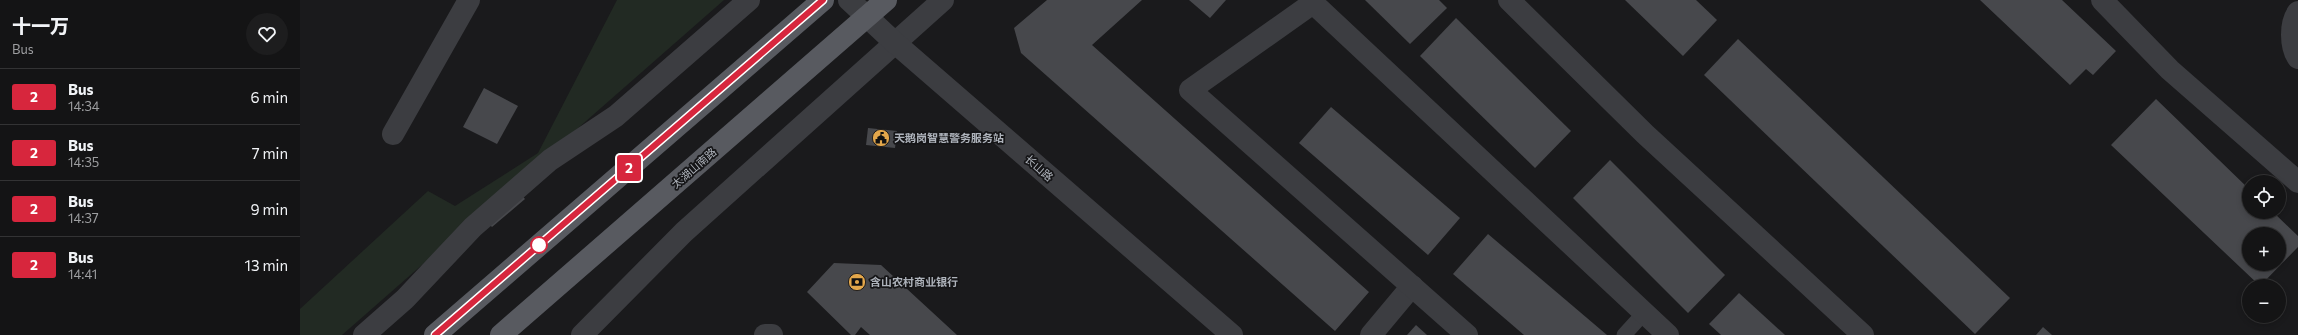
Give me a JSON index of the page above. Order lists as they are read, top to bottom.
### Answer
{
  "streets": {
    "main road": ["太湖山南路"],
    "street": ["长山路"]
  },
  "crossings": [
    ["太湖山南路", "长山路"]
  ],
  "places": {
    "public building": ["天鹅岗智慧警务服务站"],
    "bank": ["含山农村商业银行"]
  },
  "lines": ["bus line 2"],
  "page": {
    "heading": ["十一万", "Bus"],
    "on_map": "2",
    "list": [
      {
        "mark": "2",
        "name": "Bus",
        "note": "14:34",
        "value": "6 min"
      },
      {
        "mark": "2",
        "name": "Bus",
        "note": "14:35",
        "value": "7 min"
      },
      {
        "mark": "2",
        "name": "Bus",
        "note": "14:37",
        "value": "9 min"
      },
      {
        "mark": "2",
        "name": "Bus",
        "note": "14:41",
        "value": "13 min"
      }
    ],
    "map_buttons": ["+", "−"]
  }
}
